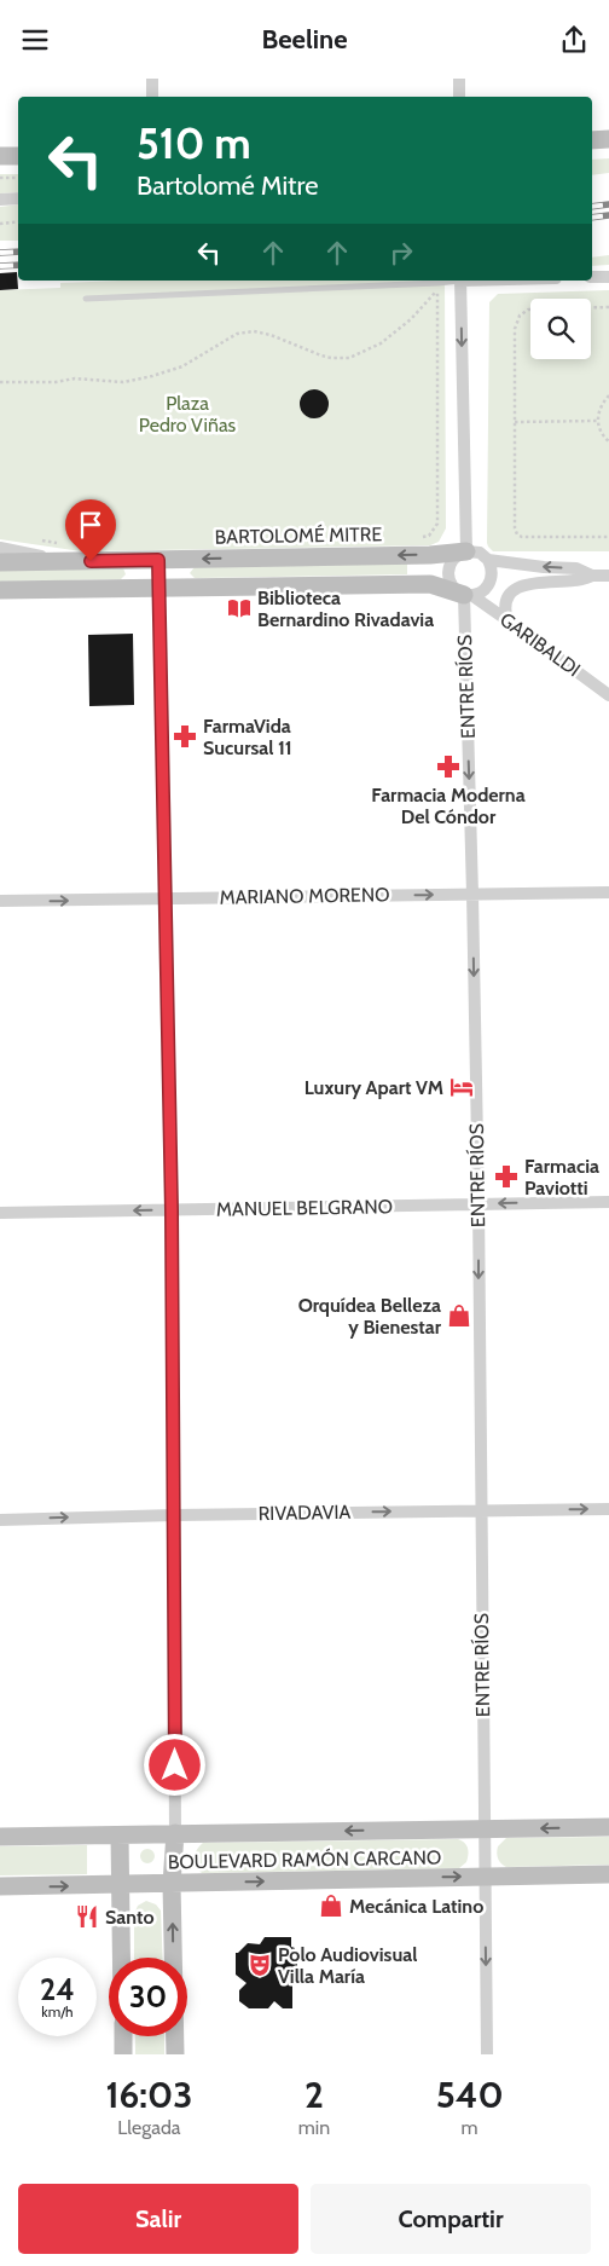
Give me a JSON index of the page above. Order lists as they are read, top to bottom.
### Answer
{
  "streets": {
    "main road": ["BARTOLOMÉ MITRE", "BOULEVARD RAMÓN CARCANO"],
    "street": [
      "GARIBALDI",
      "ENTRE RÍOS",
      "MARIANO MORENO",
      "MANUEL BELGRANO",
      "RIVADAVIA"
    ]
  },
  "crossings": [
    ["BARTOLOMÉ MITRE", "GARIBALDI"],
    ["BARTOLOMÉ MITRE", "ENTRE RÍOS"],
    ["GARIBALDI", "ENTRE RÍOS"],
    ["ENTRE RÍOS", "MARIANO MORENO"],
    ["ENTRE RÍOS", "MANUEL BELGRANO"],
    ["ENTRE RÍOS", "RIVADAVIA"],
    ["ENTRE RÍOS", "BOULEVARD RAMÓN CARCANO"]
  ],
  "one_way": [
    "ENTRE RÍOS",
    "MARIANO MORENO",
    "MANUEL BELGRANO",
    "RIVADAVIA"
  ],
  "parks": ["Plaza Pedro Viñas"],
  "places": {
    "library": ["Biblioteca Bernardino Rivadavia"],
    "pharmacy": ["FarmaVida Sucursal 11", "Farmacia Moderna Del Cóndor", "Farmacia Paviotti"],
    "hotel": ["Luxury Apart VM"],
    "shop": ["Orquídea Belleza y Bienestar", "Mecánica Latino"],
    "restaurant": ["Santo"],
    "theatre": ["Polo Audiovisual Villa María"]
  },
  "page": {
    "header": "Beeline",
    "turn": ["510 m", "Bartolomé Mitre"],
    "speed": "24 km/h",
    "limit": "30",
    "eta": [
      "16:03",
      "Llegada",
      "2",
      "min",
      "540",
      "m"
    ],
    "buttons": ["Salir", "Compartir"]
  }
}
